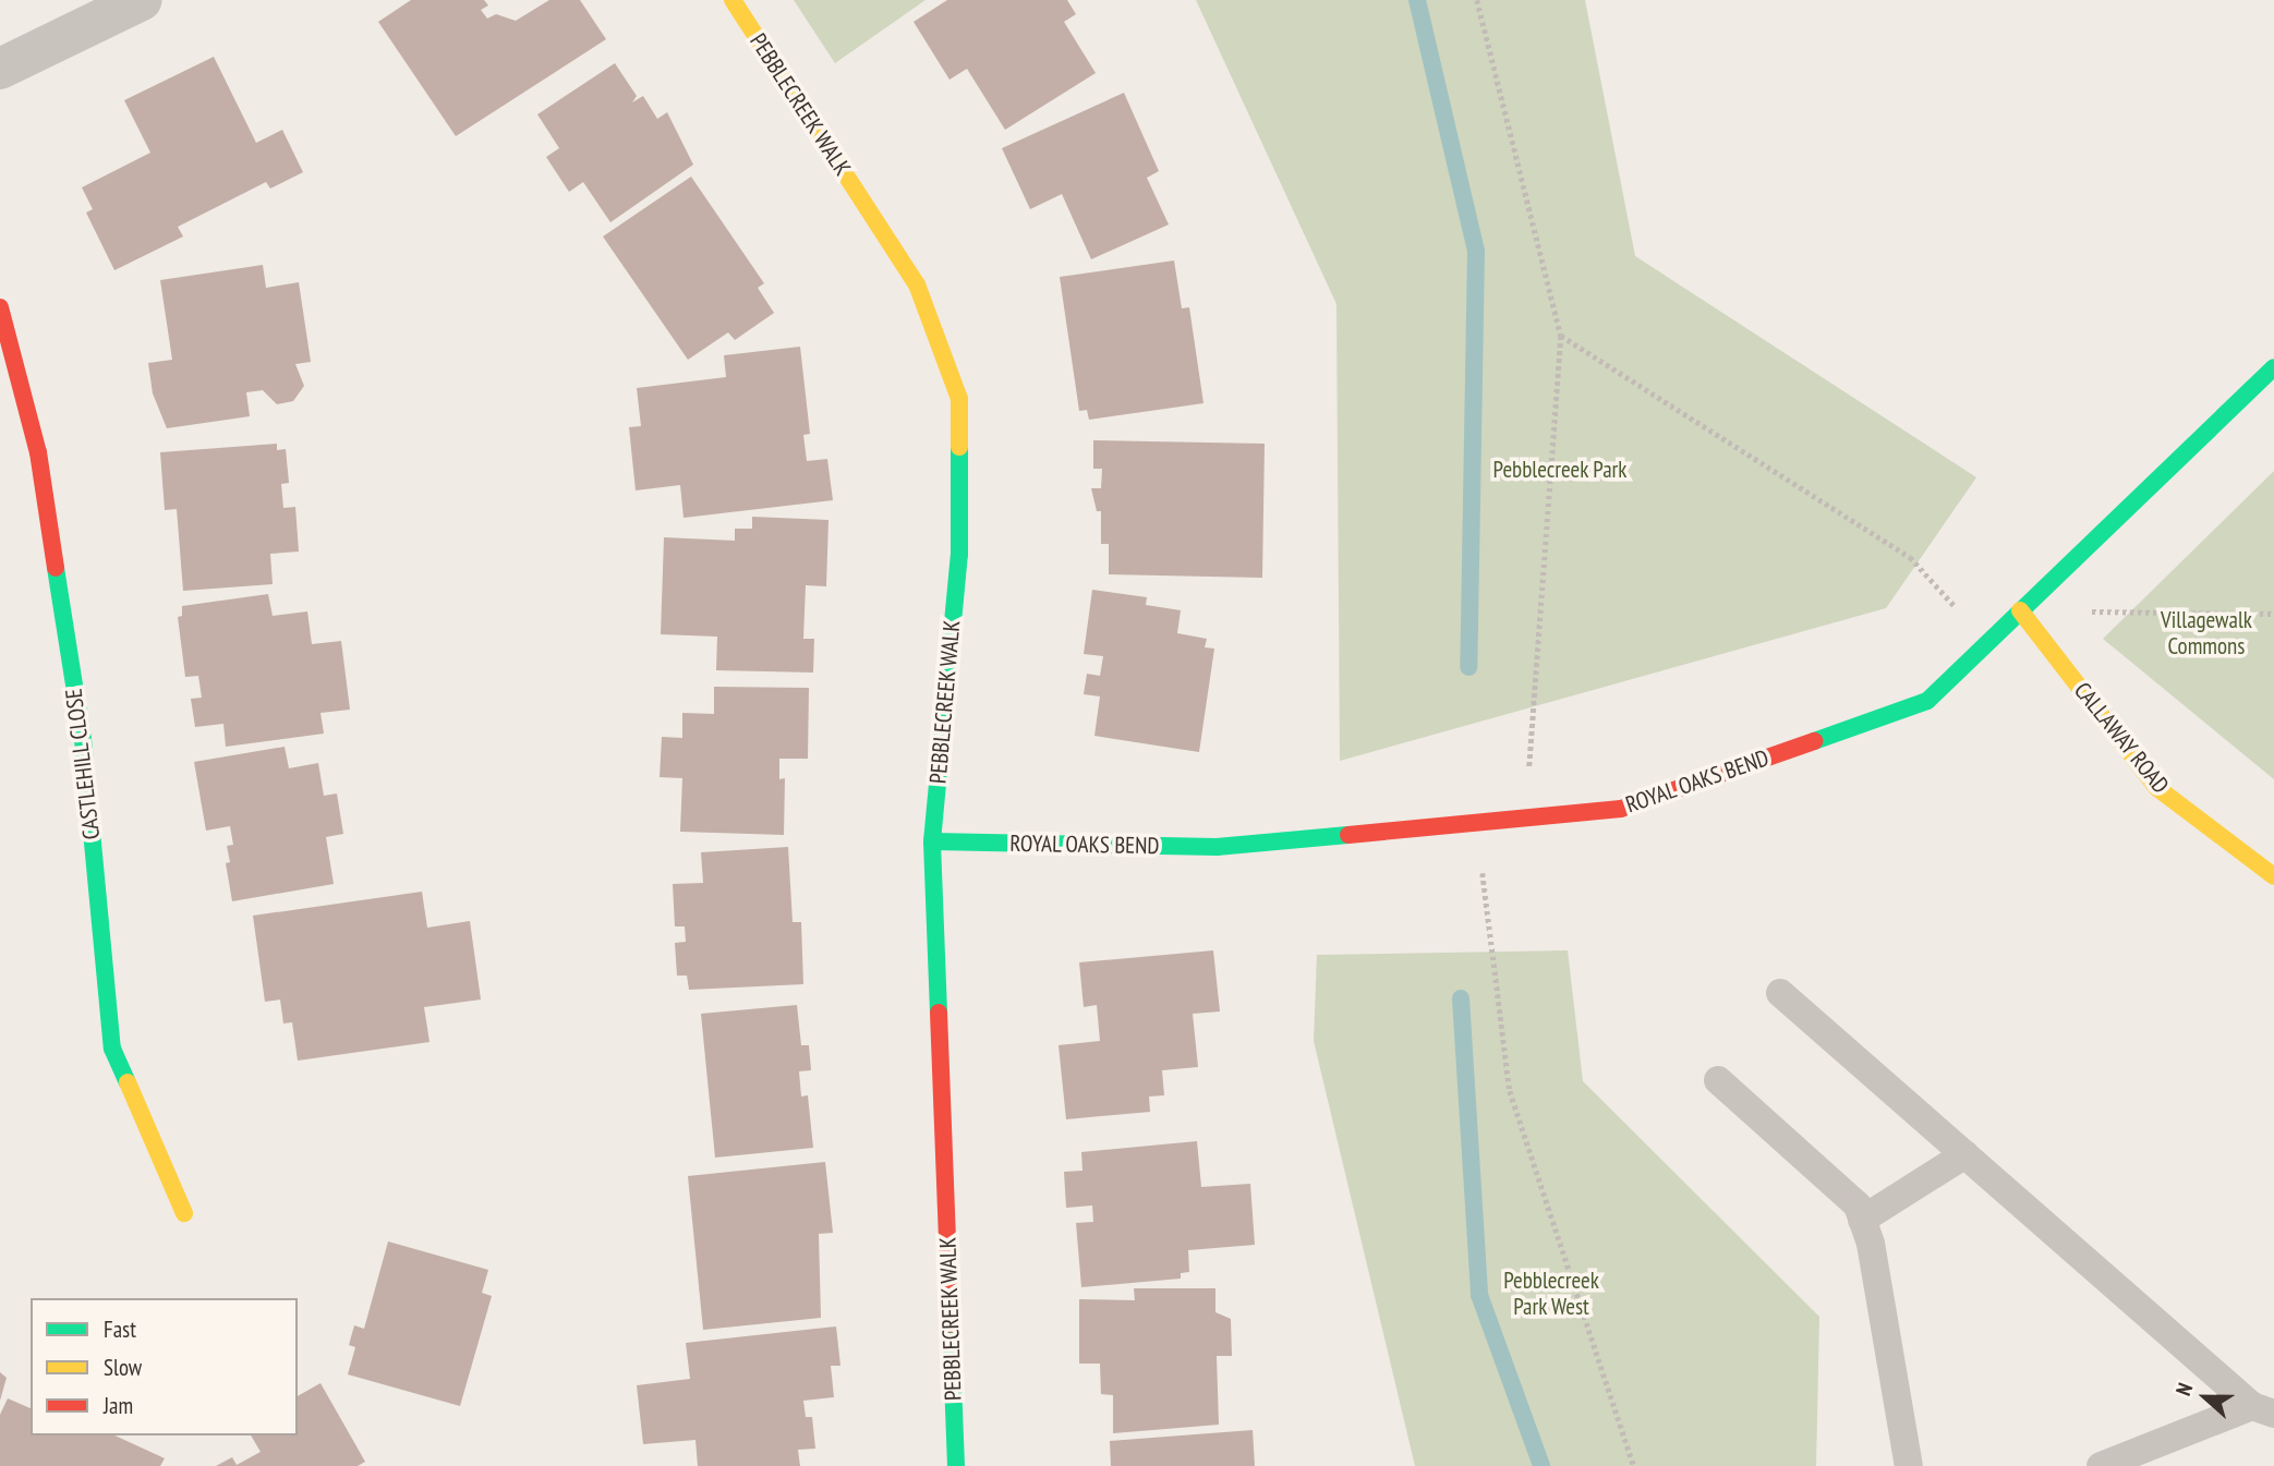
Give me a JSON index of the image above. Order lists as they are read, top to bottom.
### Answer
{
  "streets": {
    "street": [
      "PEBBLECREEK WALK",
      "CALLAWAY ROAD",
      "CASTLEHILL CLOSE",
      "ROYAL OAKS BEND"
    ]
  },
  "crossings": [
    ["PEBBLECREEK WALK", "ROYAL OAKS BEND"],
    ["CALLAWAY ROAD", "ROYAL OAKS BEND"]
  ],
  "parks": ["Pebblecreek Park", "Villagewalk Commons", "Pebblecreek Park West"],
  "legend": ["Fast", "Slow", "Jam"],
  "north": "left"
}
